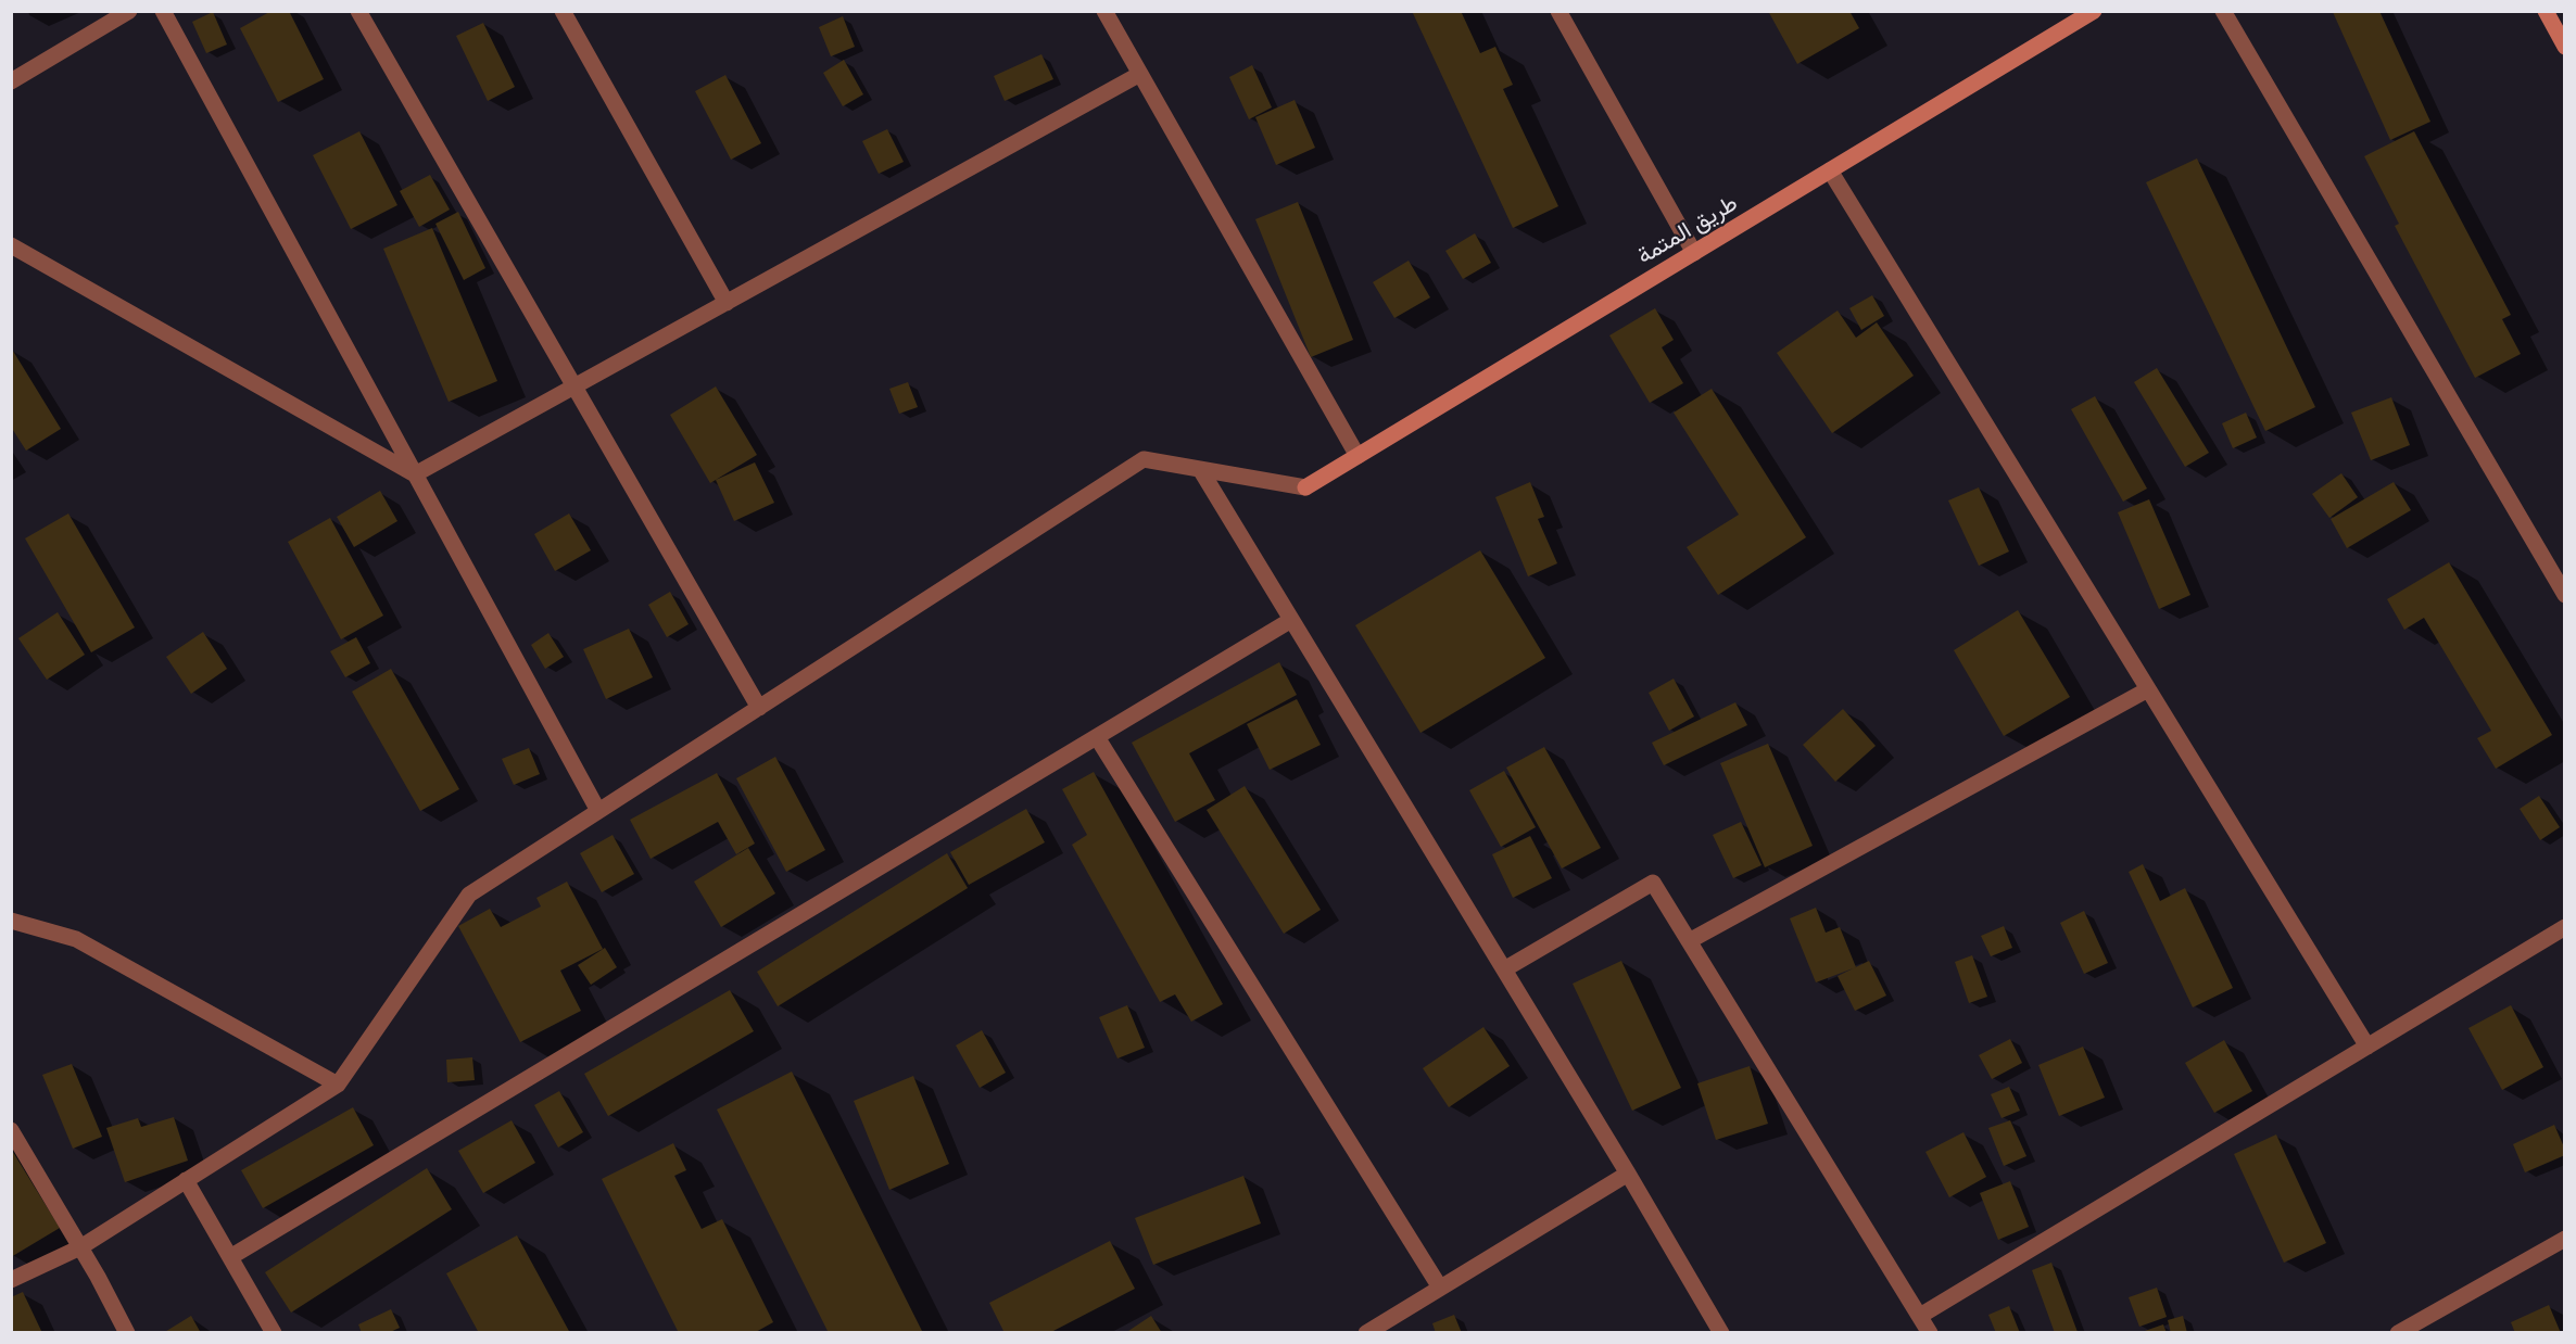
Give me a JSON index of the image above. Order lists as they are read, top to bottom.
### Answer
{
  "streets": {
    "street": ["طريق المتمة"]
  }
}
